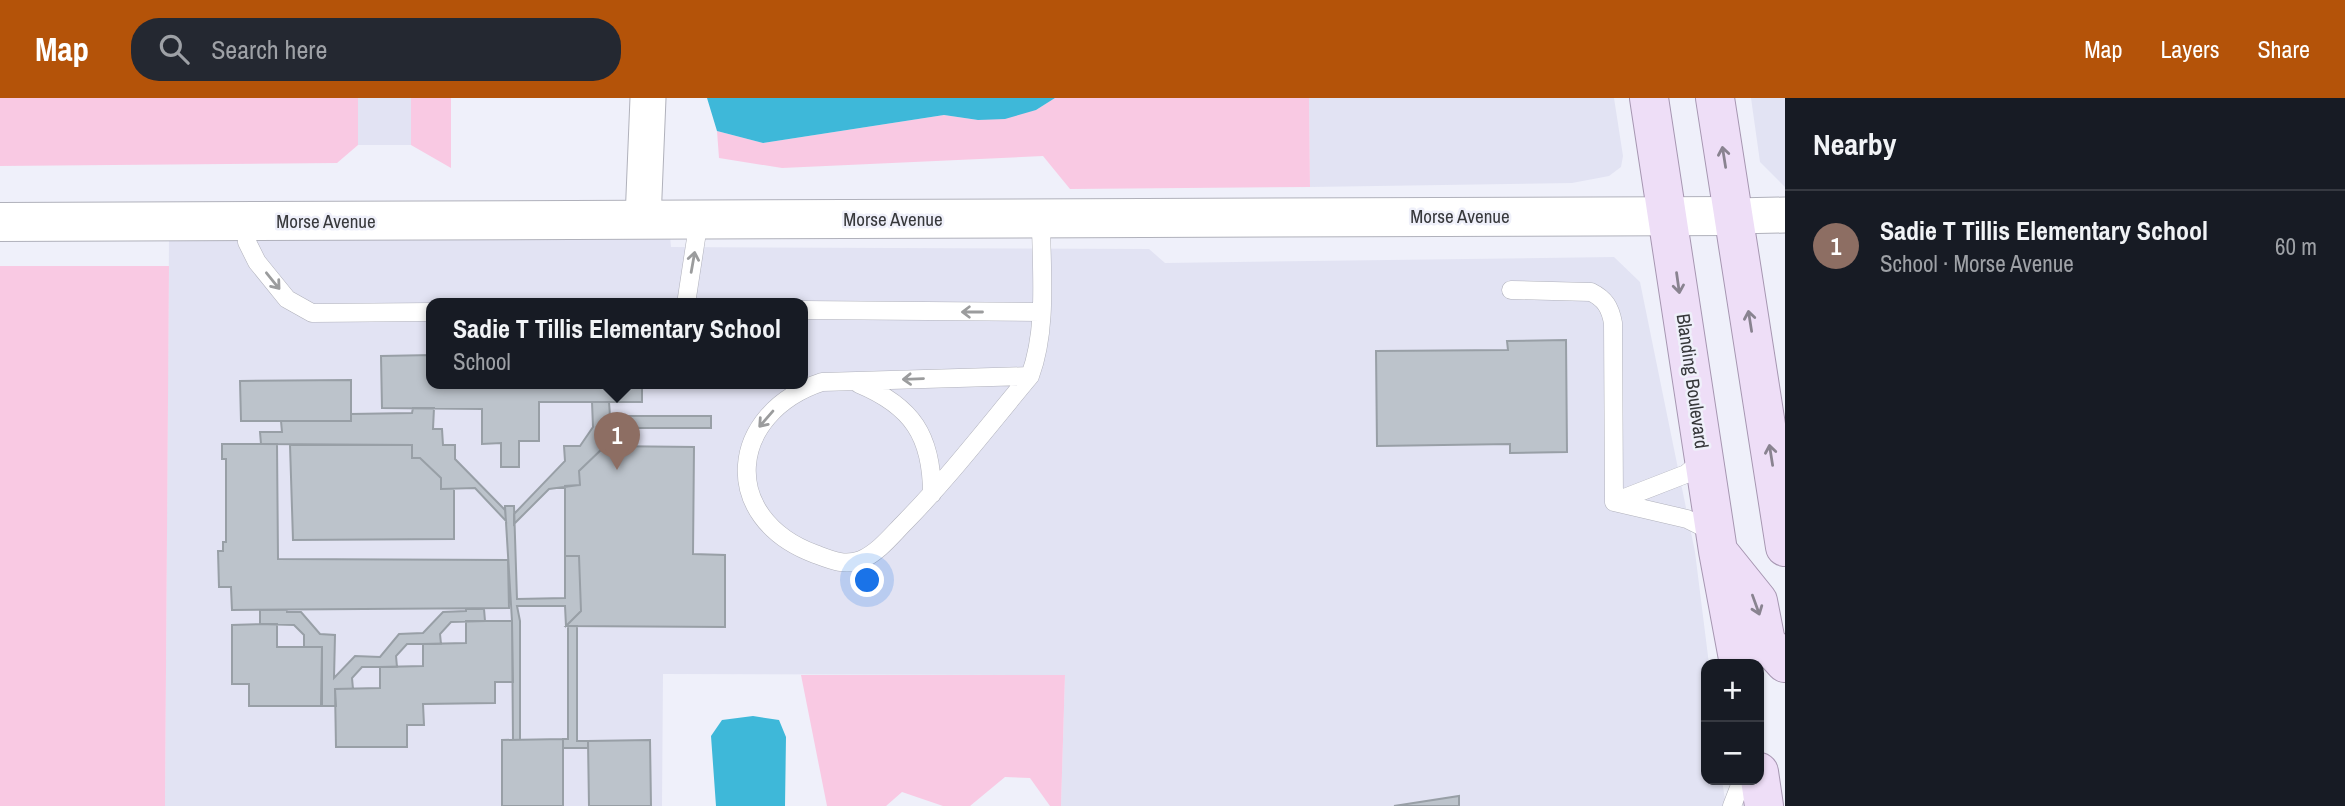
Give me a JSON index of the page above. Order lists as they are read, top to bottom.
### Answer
{
  "streets": {
    "main road": ["Blanding Boulevard"],
    "street": ["Morse Avenue"]
  },
  "crossings": [
    ["Morse Avenue", "Blanding Boulevard"]
  ],
  "page": {
    "header": "Map",
    "search": "Search here",
    "nav": ["Map", "Layers", "Share"],
    "heading": "Nearby",
    "list": [
      {
        "mark": "1",
        "name": "Sadie T Tillis Elementary School",
        "note": "School · Morse Avenue",
        "value": "60 m"
      }
    ],
    "popup": ["Sadie T Tillis Elementary School", "School"],
    "pins": "1",
    "map_buttons": ["+", "−"]
  }
}
